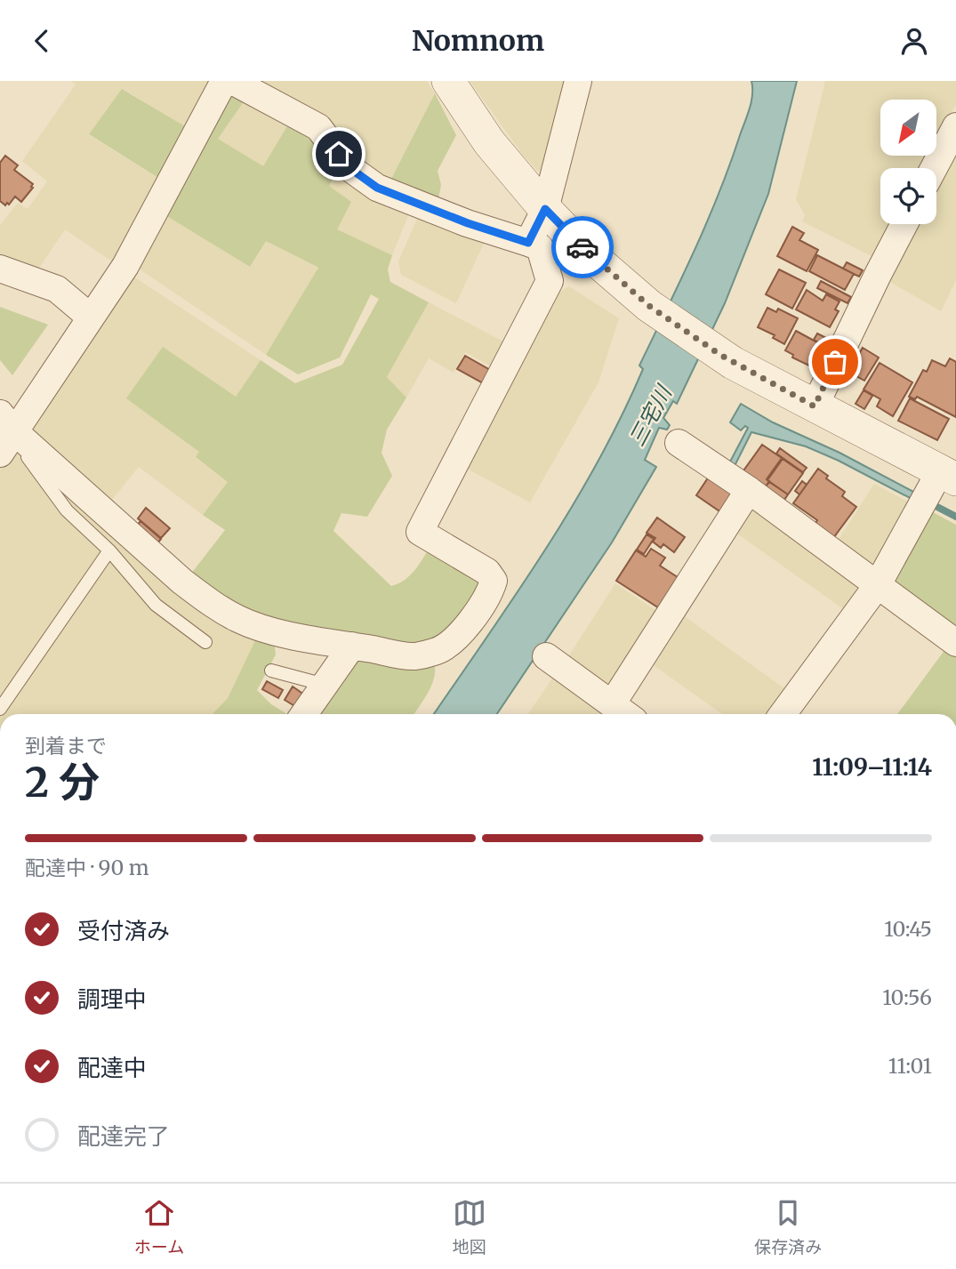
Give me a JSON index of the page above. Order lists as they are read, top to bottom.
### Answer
{
  "water": ["三宅川"],
  "north": "bottom left",
  "page": {
    "header": "Nomnom",
    "heading": ["2 分", "到着まで", "11:09–11:14"],
    "bar": "配達中 · 90 m",
    "list": [
      ["受付済み", "10:45"],
      ["調理中", "10:56"],
      ["配達中", "11:01"],
      "配達完了"
    ],
    "tabs": ["ホーム", "地図", "保存済み"]
  }
}
